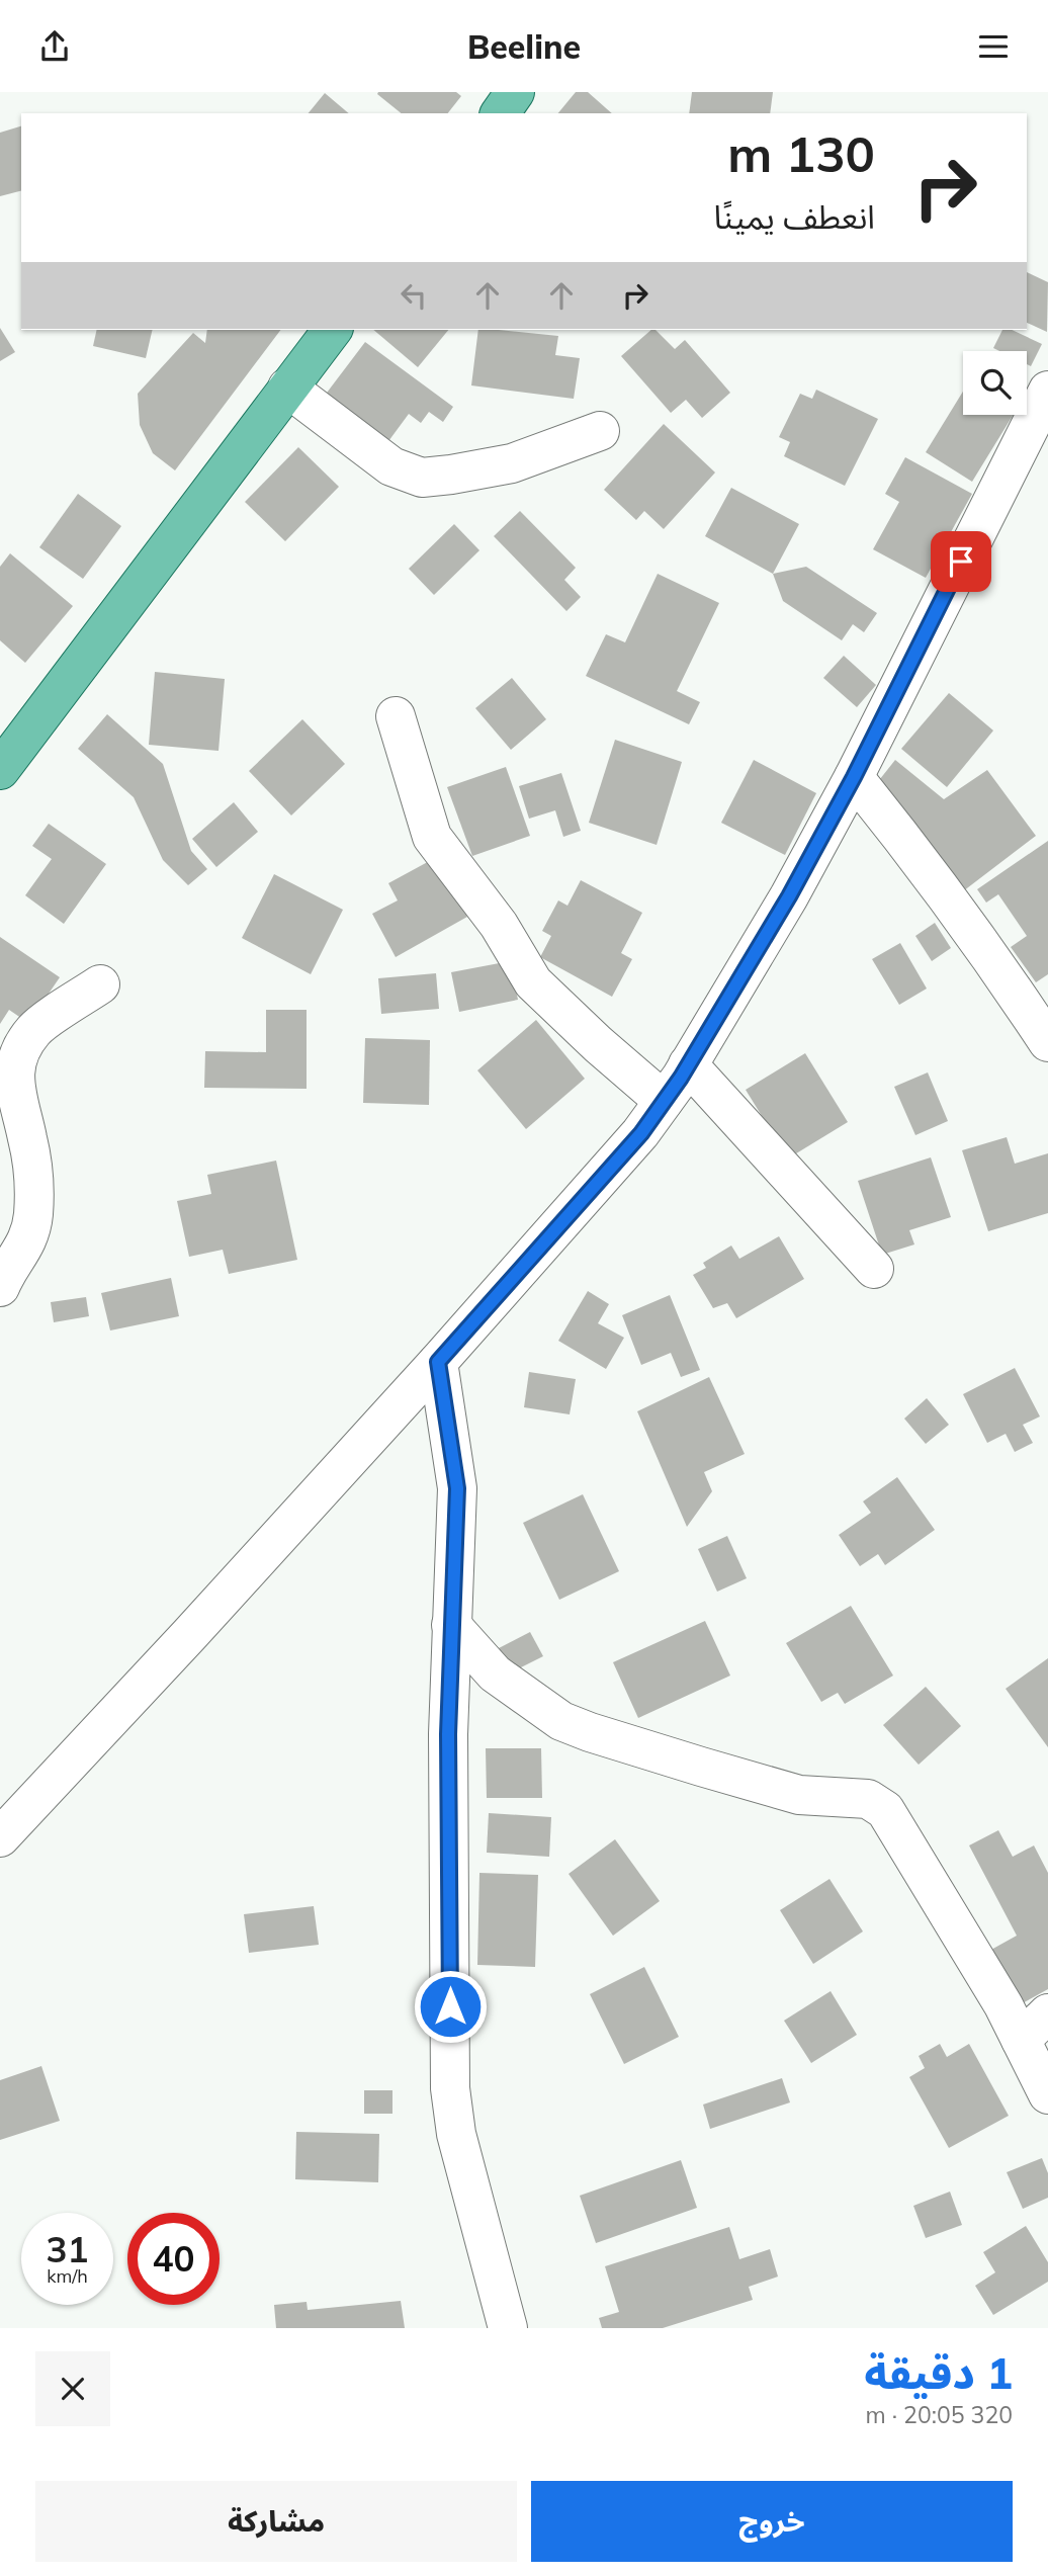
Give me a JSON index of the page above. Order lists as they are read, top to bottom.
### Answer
{
  "page": {
    "header": "Beeline",
    "turn": ["130 m", "انعطف يمينًا"],
    "speed": "31 km/h",
    "limit": "40",
    "heading": ["1 دقيقة", "320 m · 20:05"],
    "buttons": ["خروج", "مشاركة"]
  }
}
